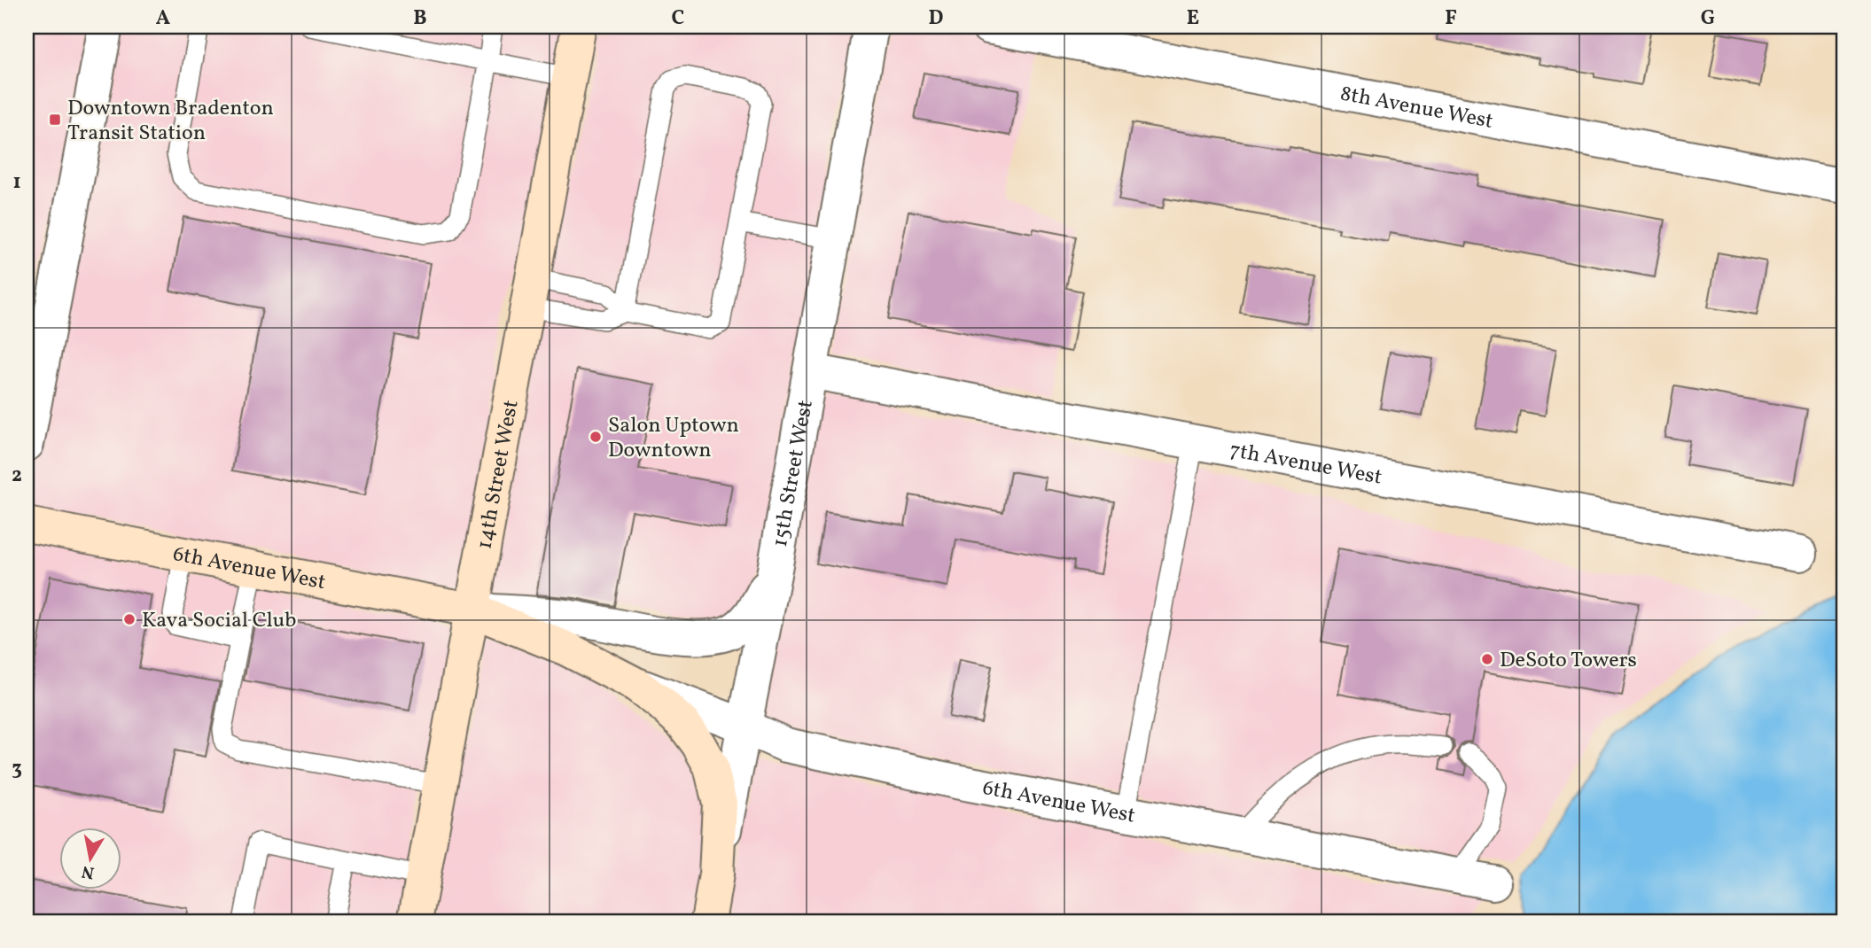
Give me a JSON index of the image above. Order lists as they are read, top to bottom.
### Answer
{
  "streets": {
    "main road": ["14th Street West", "15th Street West", "6th Avenue West"],
    "street": ["8th Avenue West", "7th Avenue West"]
  },
  "crossings": [
    ["7th Avenue West", "15th Street West"],
    ["14th Street West", "6th Avenue West"],
    ["15th Street West", "6th Avenue West"]
  ],
  "places": {
    "transit": ["Downtown Bradenton Transit Station"],
    "other": ["Salon Uptown Downtown", "Kava Social Club", "DeSoto Towers"]
  },
  "north": "bottom",
  "grid": {
    "columns": [
      "A",
      "B",
      "C",
      "D",
      "E",
      "F",
      "G"
    ],
    "rows": ["1", "2", "3"]
  }
}
